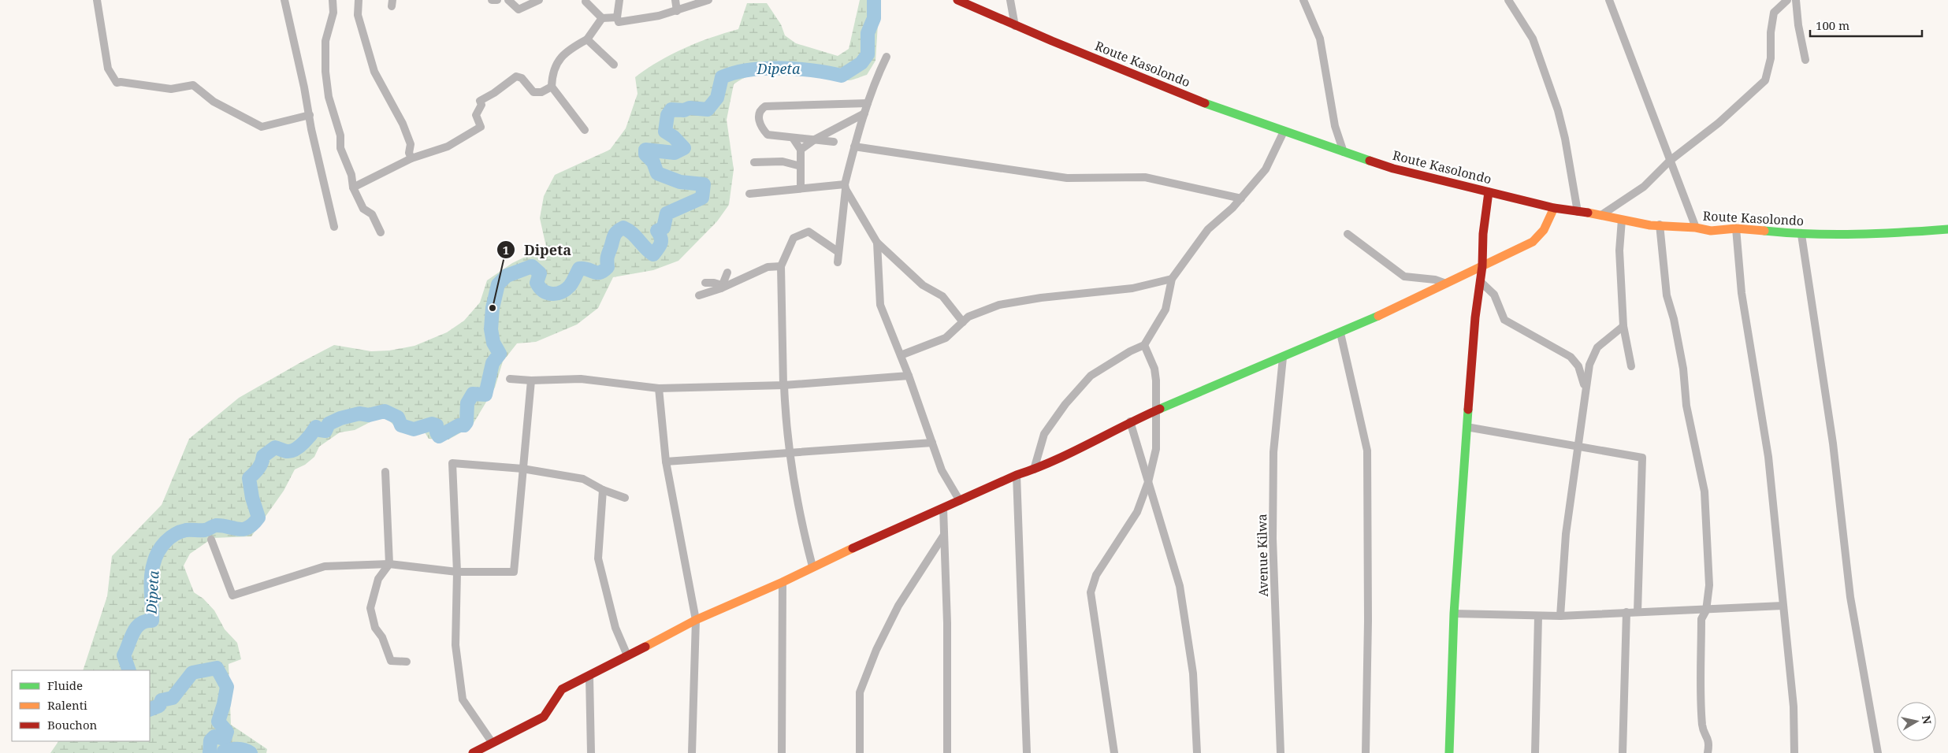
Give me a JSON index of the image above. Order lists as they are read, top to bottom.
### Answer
{
  "streets": {
    "street": ["Route Kasolondo", "Avenue Kilwa"]
  },
  "water": ["Dipeta"],
  "places": ["Dipeta"],
  "legend": ["Fluide", "Ralenti", "Bouchon"],
  "scale_bar": "100 m",
  "north": "right"
}
